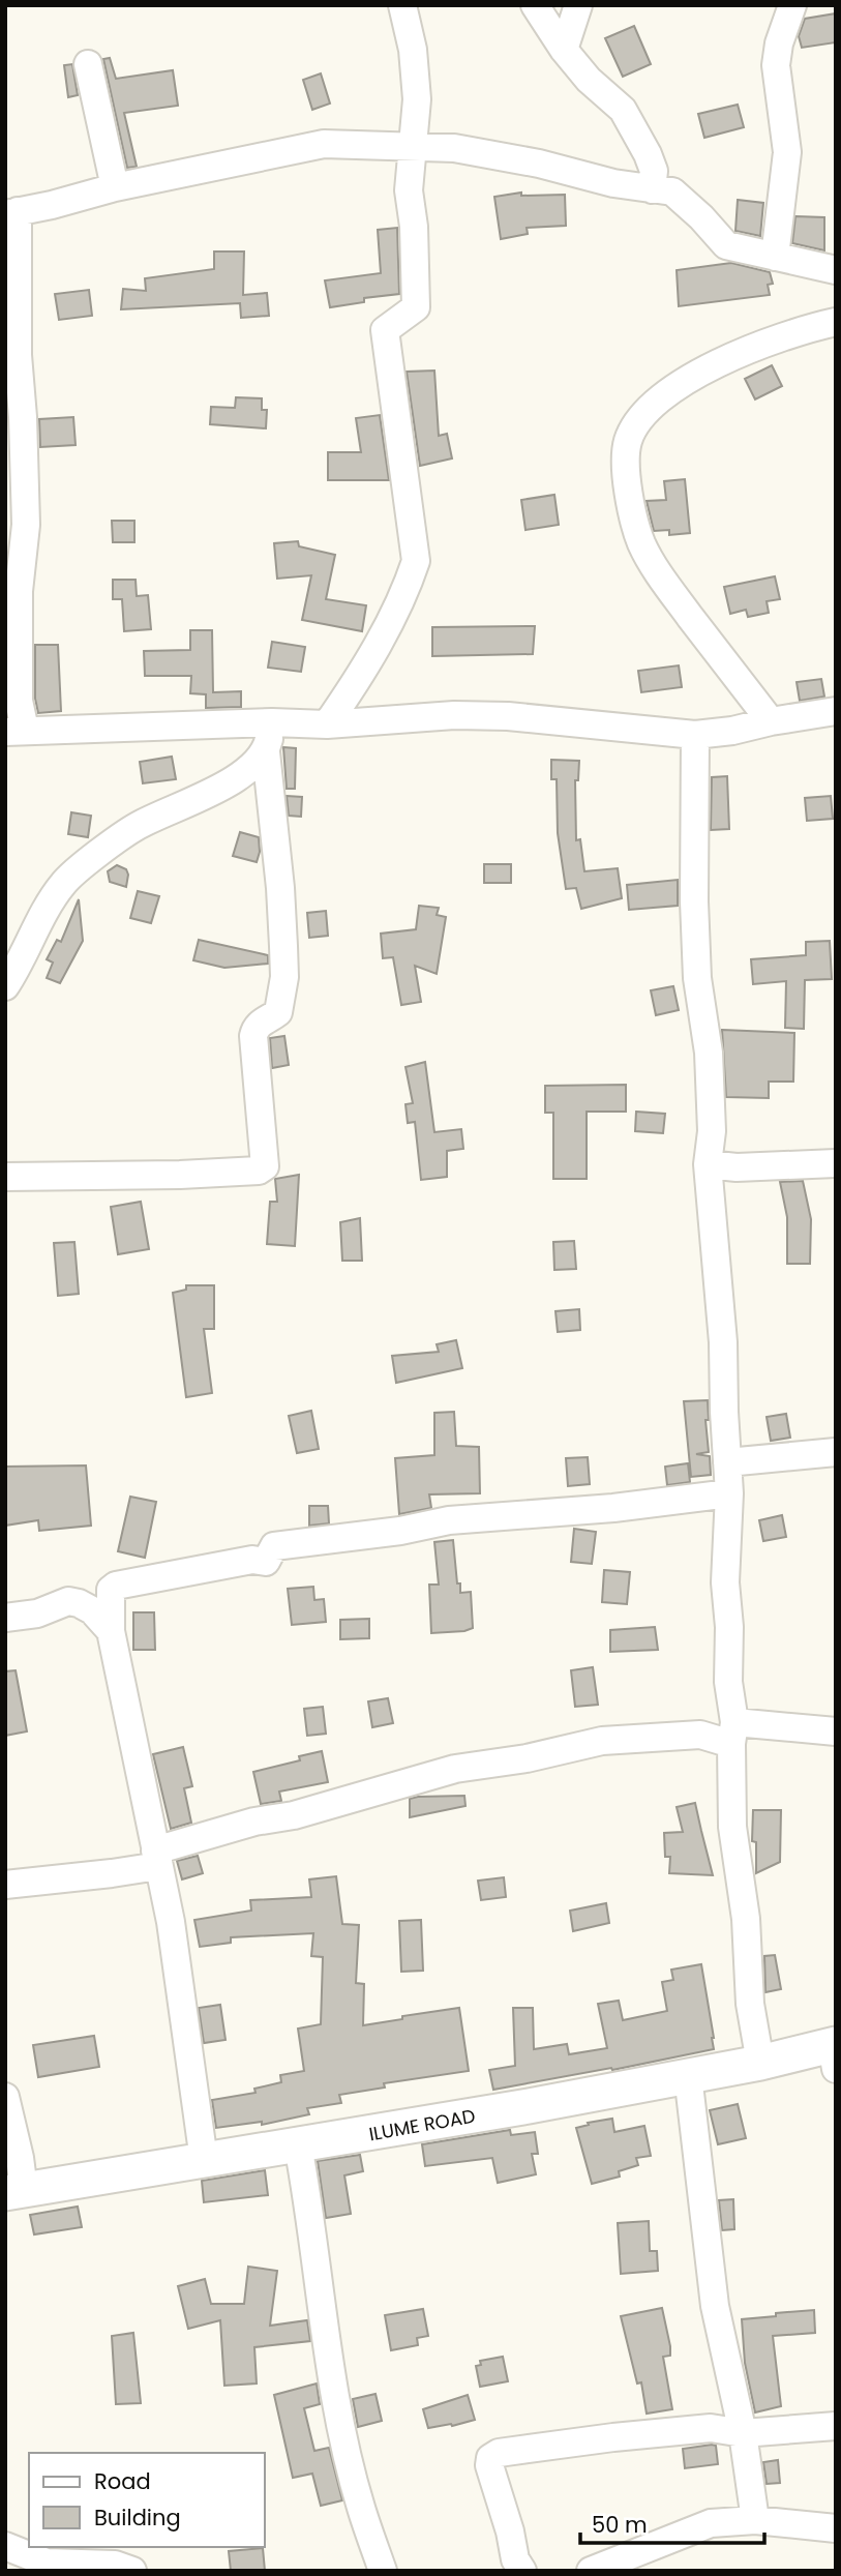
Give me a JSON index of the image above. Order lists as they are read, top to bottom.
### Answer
{
  "streets": {
    "street": ["ILUME ROAD"]
  },
  "legend": ["Road", "Building"],
  "scale_bar": "50 m"
}
